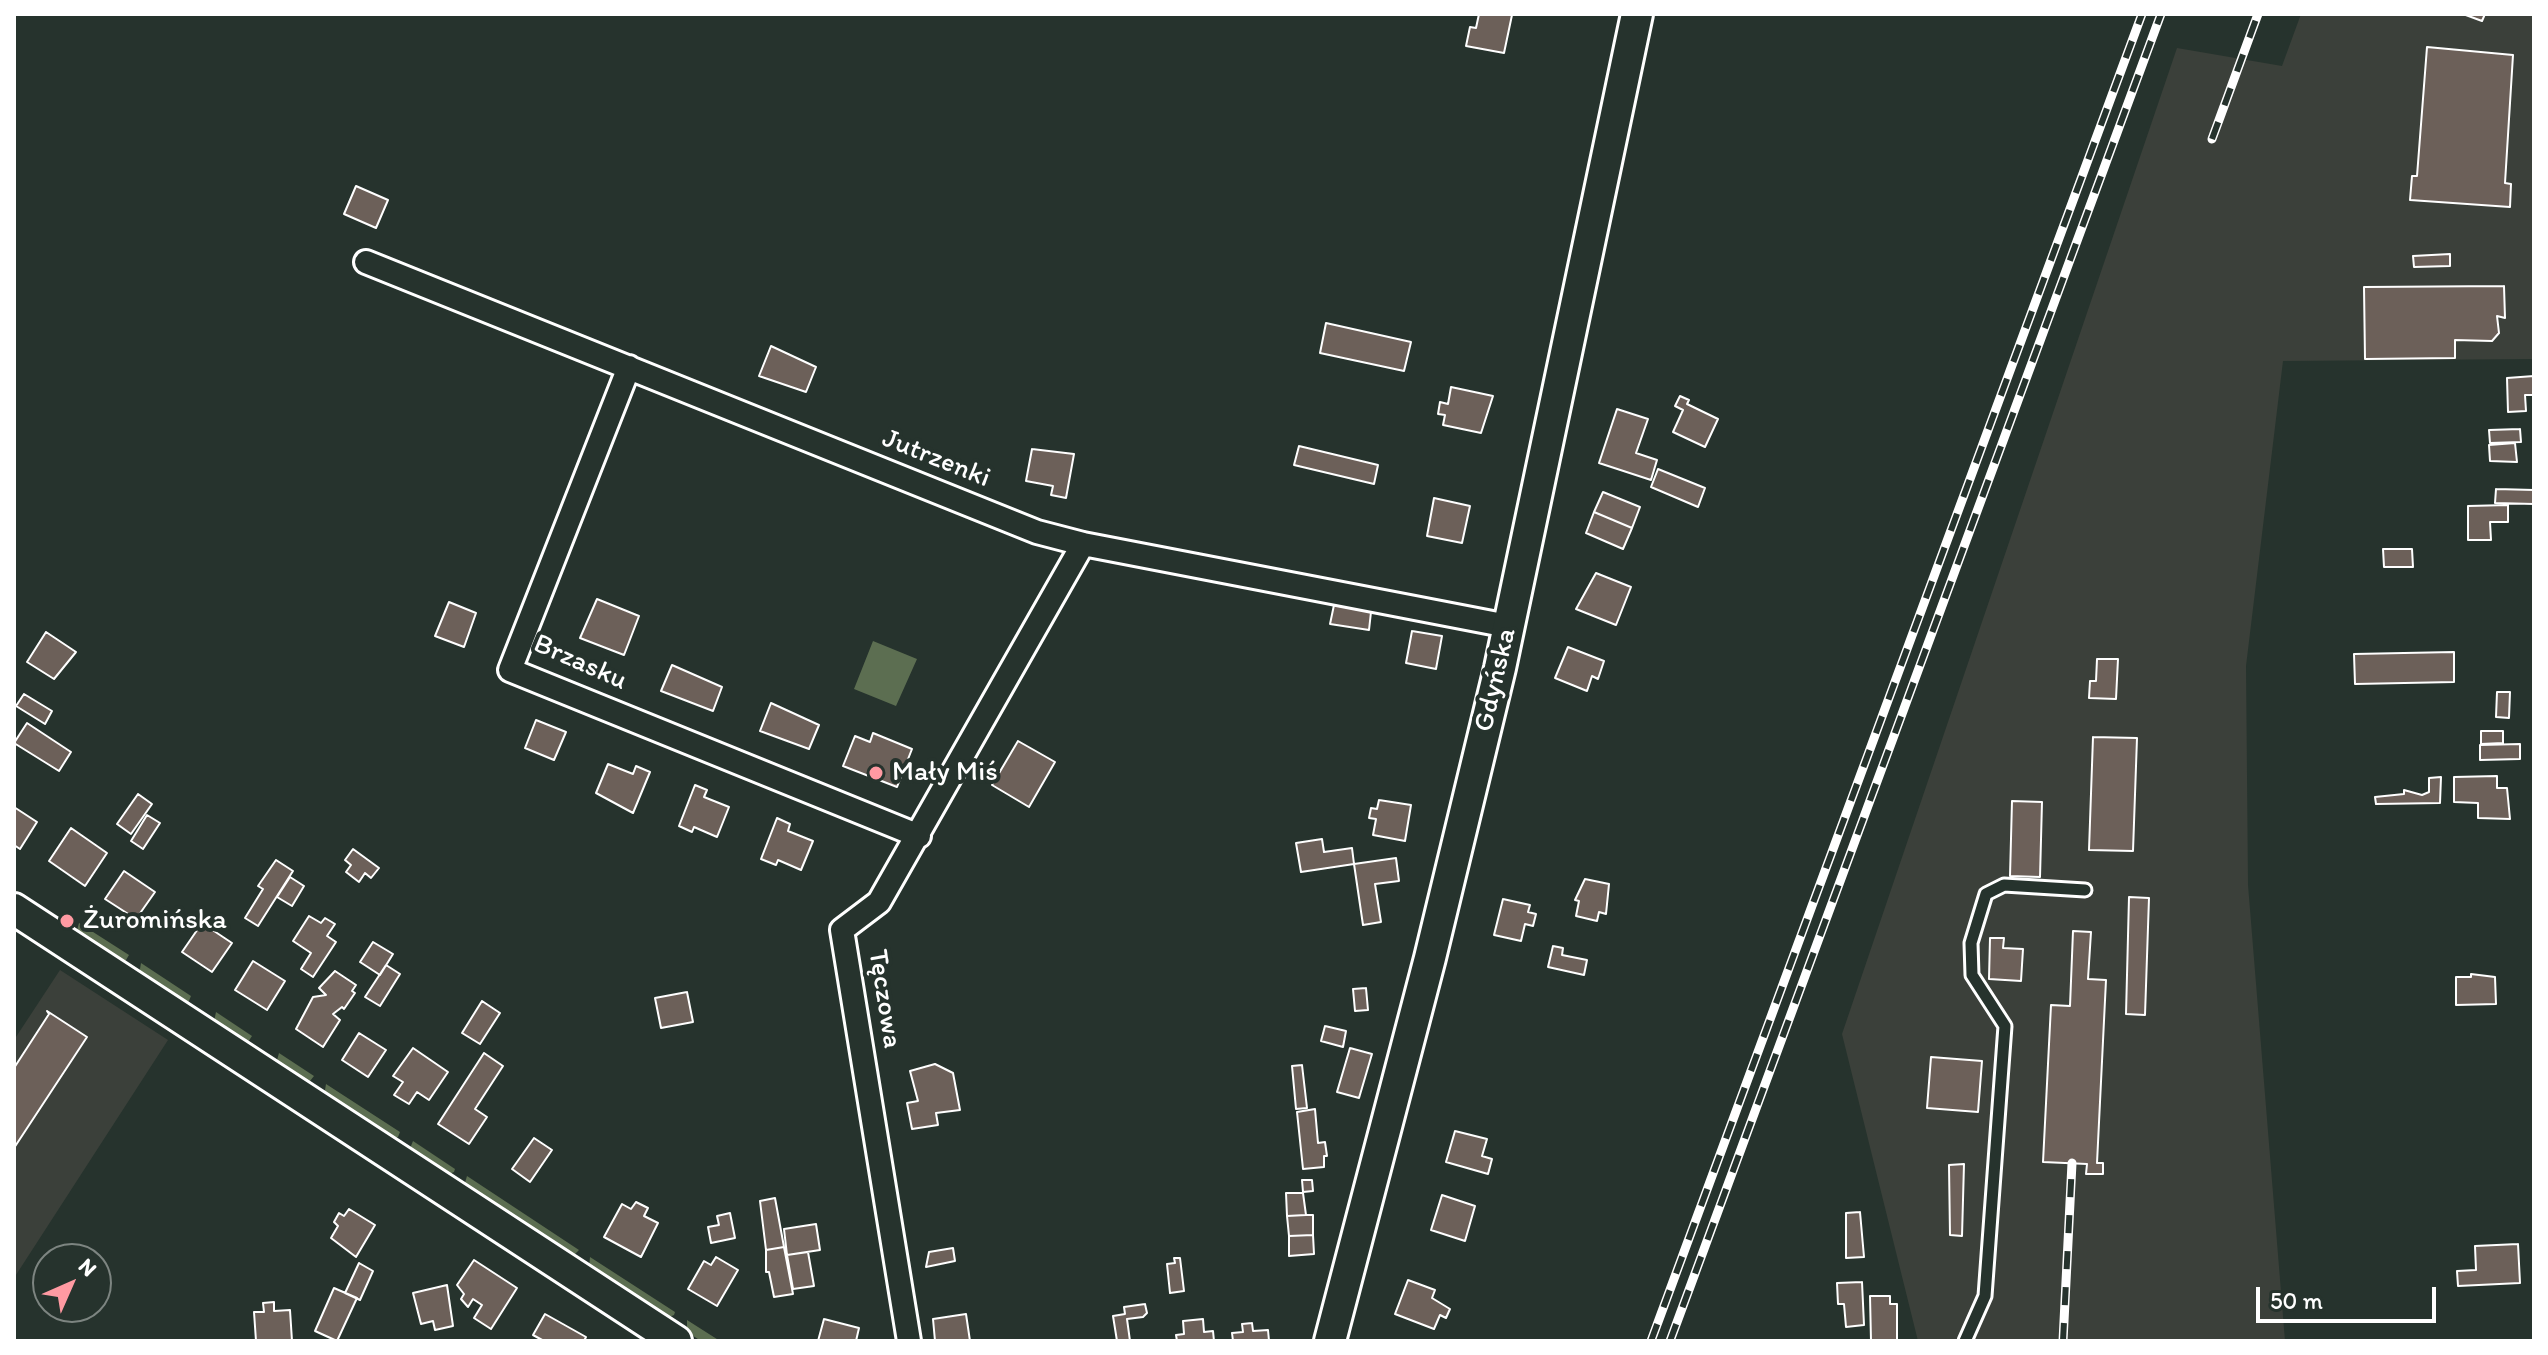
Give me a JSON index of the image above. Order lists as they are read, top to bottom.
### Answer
{
  "streets": {
    "main road": ["Gdyńska"],
    "street": ["Jutrzenki", "Brzasku", "Tęczowa"]
  },
  "crossings": [
    ["Jutrzenki", "Brzasku"],
    ["Jutrzenki", "Gdyńska"],
    ["Jutrzenki", "Tęczowa"],
    ["Brzasku", "Tęczowa"]
  ],
  "places": ["Mały Miś", "Żuromińska"],
  "scale_bar": "50 m",
  "north": "top right"
}
